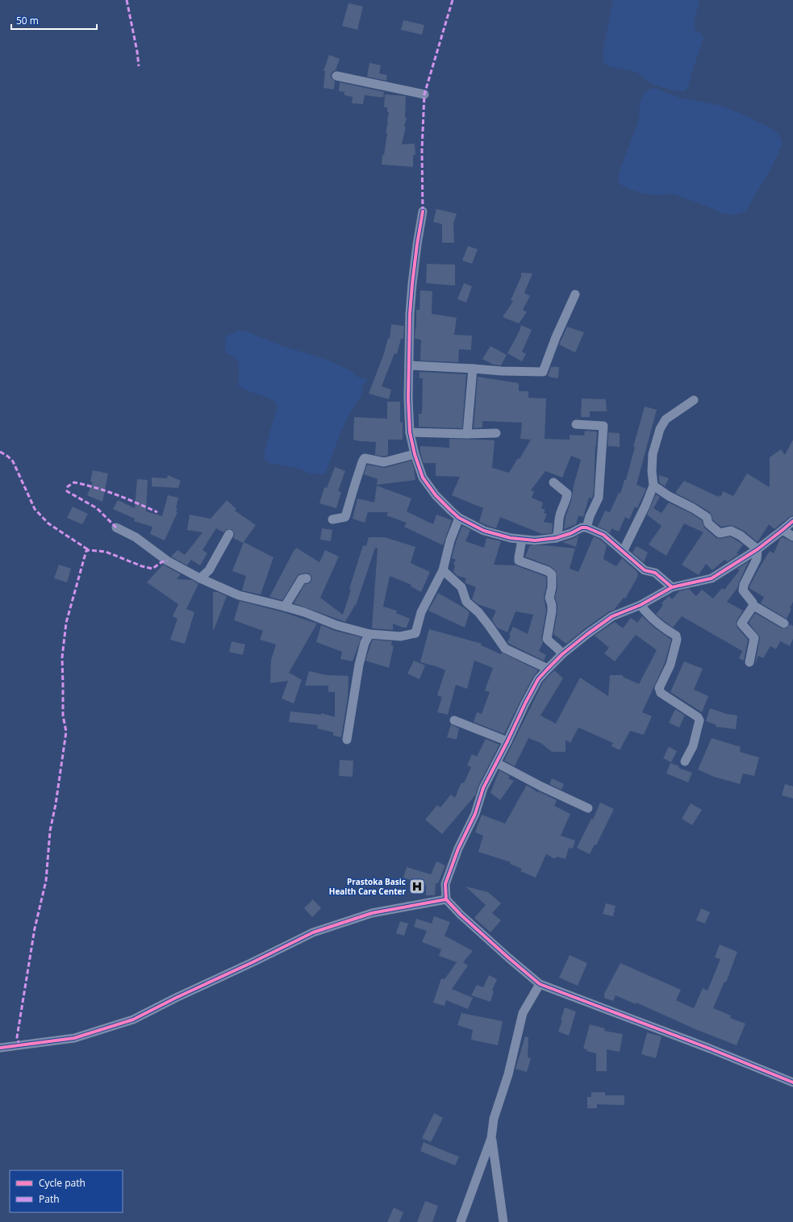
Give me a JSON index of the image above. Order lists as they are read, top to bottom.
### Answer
{
  "places": {
    "hospital": ["Prastoka Basic Health Care Center"]
  },
  "legend": ["Cycle path", "Path"],
  "scale_bar": "50 m"
}
